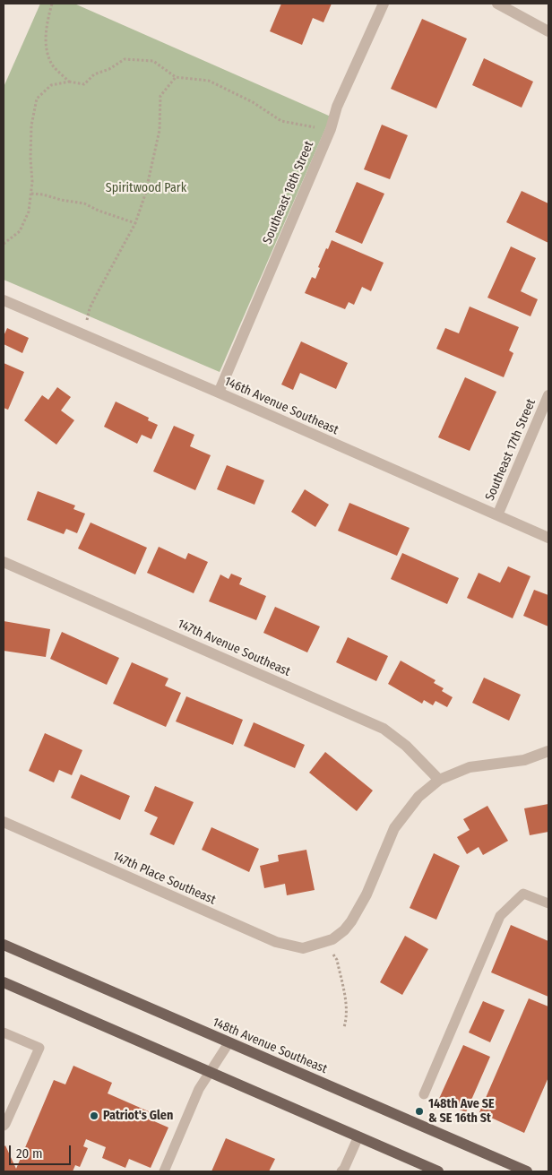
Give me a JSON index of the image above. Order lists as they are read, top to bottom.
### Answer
{
  "streets": {
    "main road": ["148th Avenue Southeast"],
    "street": [
      "Southeast 18th Street",
      "146th Avenue Southeast",
      "Southeast 17th Street",
      "147th Avenue Southeast",
      "147th Place Southeast"
    ]
  },
  "crossings": [
    ["Southeast 18th Street", "146th Avenue Southeast"],
    ["146th Avenue Southeast", "Southeast 17th Street"]
  ],
  "parks": ["Spiritwood Park"],
  "places": ["148th Ave SE & SE 16th St", "Patriot's Glen"],
  "scale_bar": "20 m"
}
